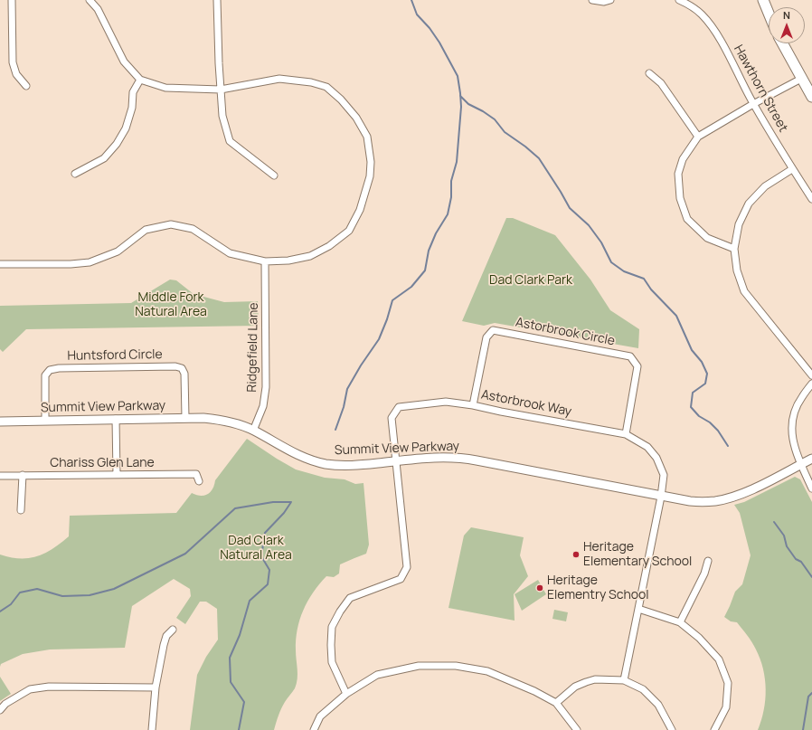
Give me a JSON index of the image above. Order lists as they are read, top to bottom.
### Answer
{
  "streets": {
    "street": [
      "Hawthorn Street",
      "Astorbrook Circle",
      "Ridgefield Lane",
      "Huntsford Circle",
      "Astorbrook Way",
      "Summit View Parkway",
      "Chariss Glen Lane"
    ]
  },
  "crossings": [
    ["Astorbrook Circle", "Astorbrook Way"],
    ["Ridgefield Lane", "Summit View Parkway"],
    ["Huntsford Circle", "Summit View Parkway"],
    ["Astorbrook Way", "Summit View Parkway"]
  ],
  "parks": ["Dad Clark Park", "Middle Fork Natural Area", "Dad Clark Natural Area"],
  "places": ["Heritage Elementary School", "Heritage Elementry School"],
  "north": "top"
}
